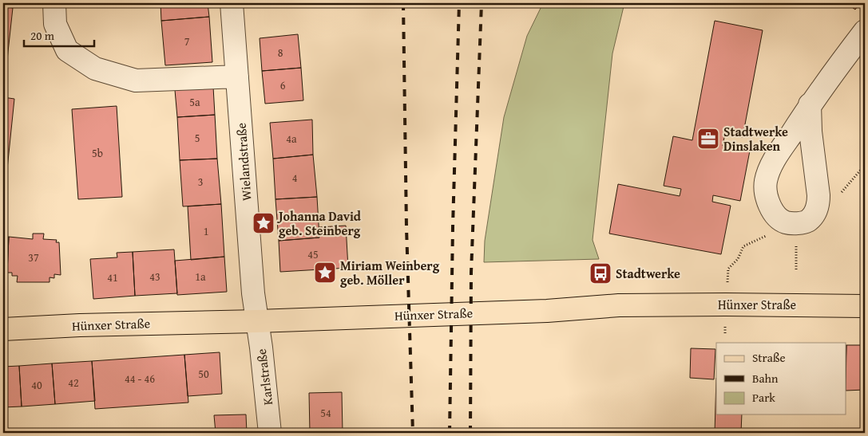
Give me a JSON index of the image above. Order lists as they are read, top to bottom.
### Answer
{
  "streets": {
    "main road": ["Hünxer Straße"],
    "street": ["Wielandstraße", "Karlstraße"]
  },
  "crossings": [
    ["Wielandstraße", "Hünxer Straße"],
    ["Wielandstraße", "Karlstraße"],
    ["Hünxer Straße", "Karlstraße"]
  ],
  "places": {
    "office": ["Stadtwerke Dinslaken"],
    "place": ["Johanna David geb. Steinberg", "Miriam Weinberg geb. Möller"],
    "bus stop": ["Stadtwerke"]
  },
  "house_numbers": [
    "7",
    "8",
    "6",
    "5a",
    "5",
    "4a",
    "5b",
    "4",
    "3",
    "1",
    "45",
    "37",
    "43",
    "1a",
    "41",
    "50",
    "44 - 46",
    "42",
    "40",
    "54"
  ],
  "legend": ["Straße", "Bahn", "Park"],
  "scale_bar": "20 m"
}
